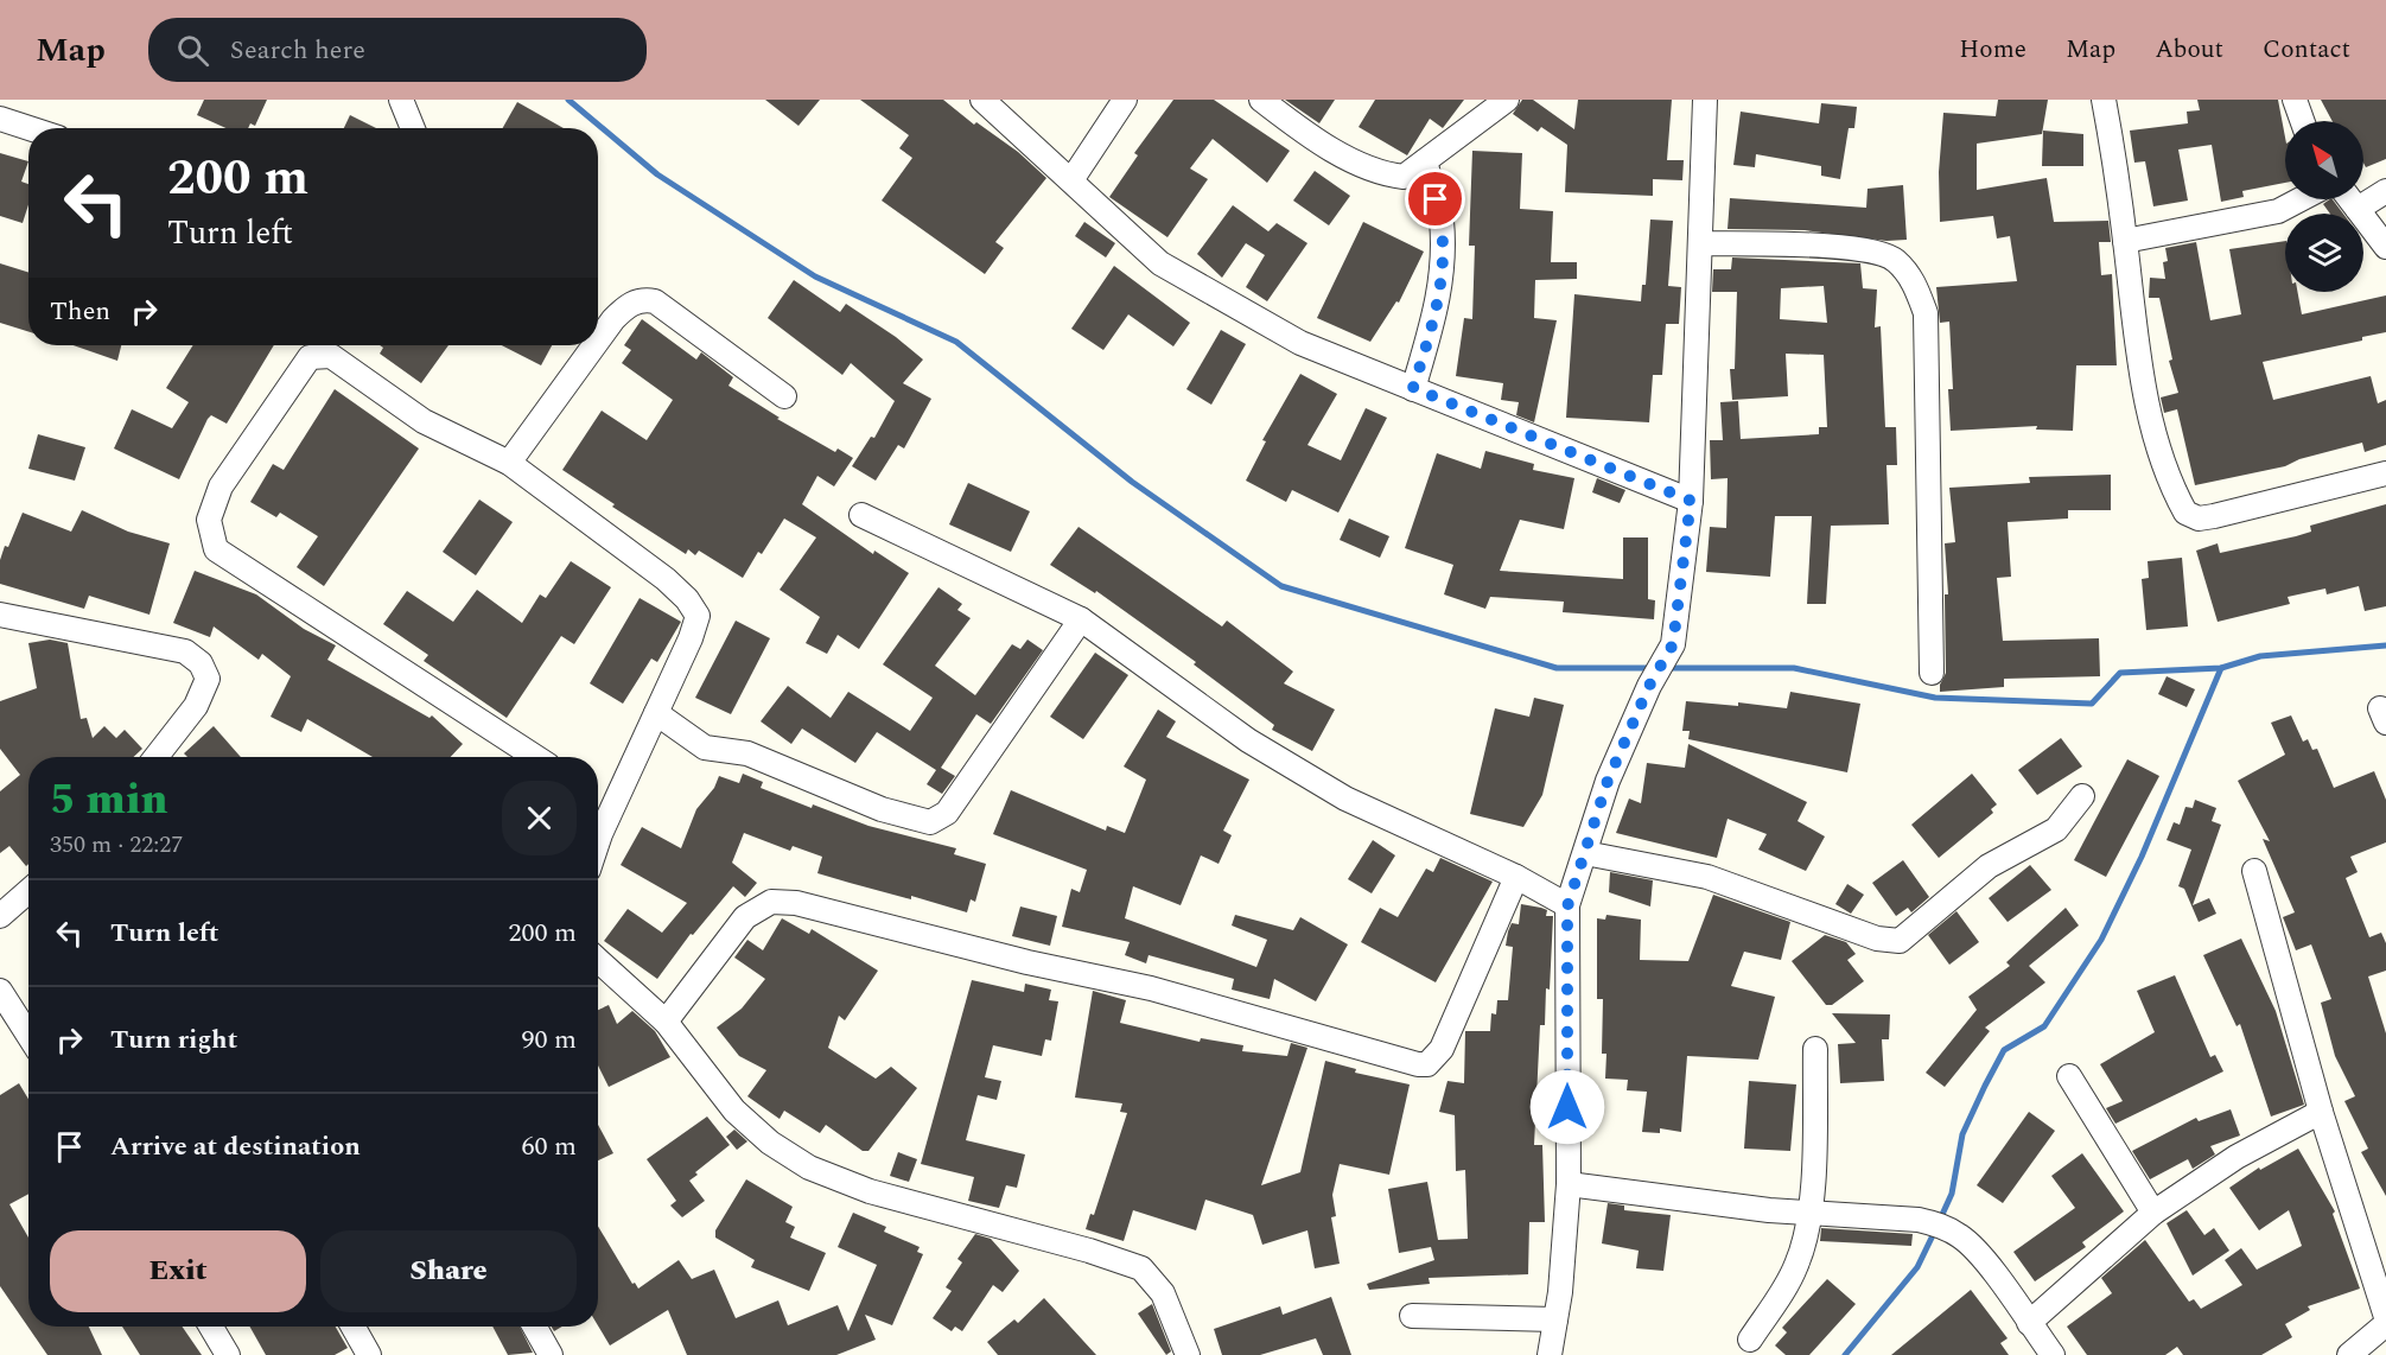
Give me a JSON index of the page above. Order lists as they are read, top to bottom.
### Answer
{
  "north": "top left",
  "page": {
    "header": "Map",
    "search": "Search here",
    "nav": [
      "Home",
      "Map",
      "About",
      "Contact"
    ],
    "turn": ["200 m", "Turn left"],
    "then": "Then",
    "heading": ["5 min", "350 m · 22:27"],
    "list": [
      {
        "name": "Turn left",
        "value": "200 m"
      },
      {
        "name": "Turn right",
        "value": "90 m"
      },
      {
        "name": "Arrive at destination",
        "value": "60 m"
      }
    ],
    "buttons": ["Exit", "Share"]
  }
}
